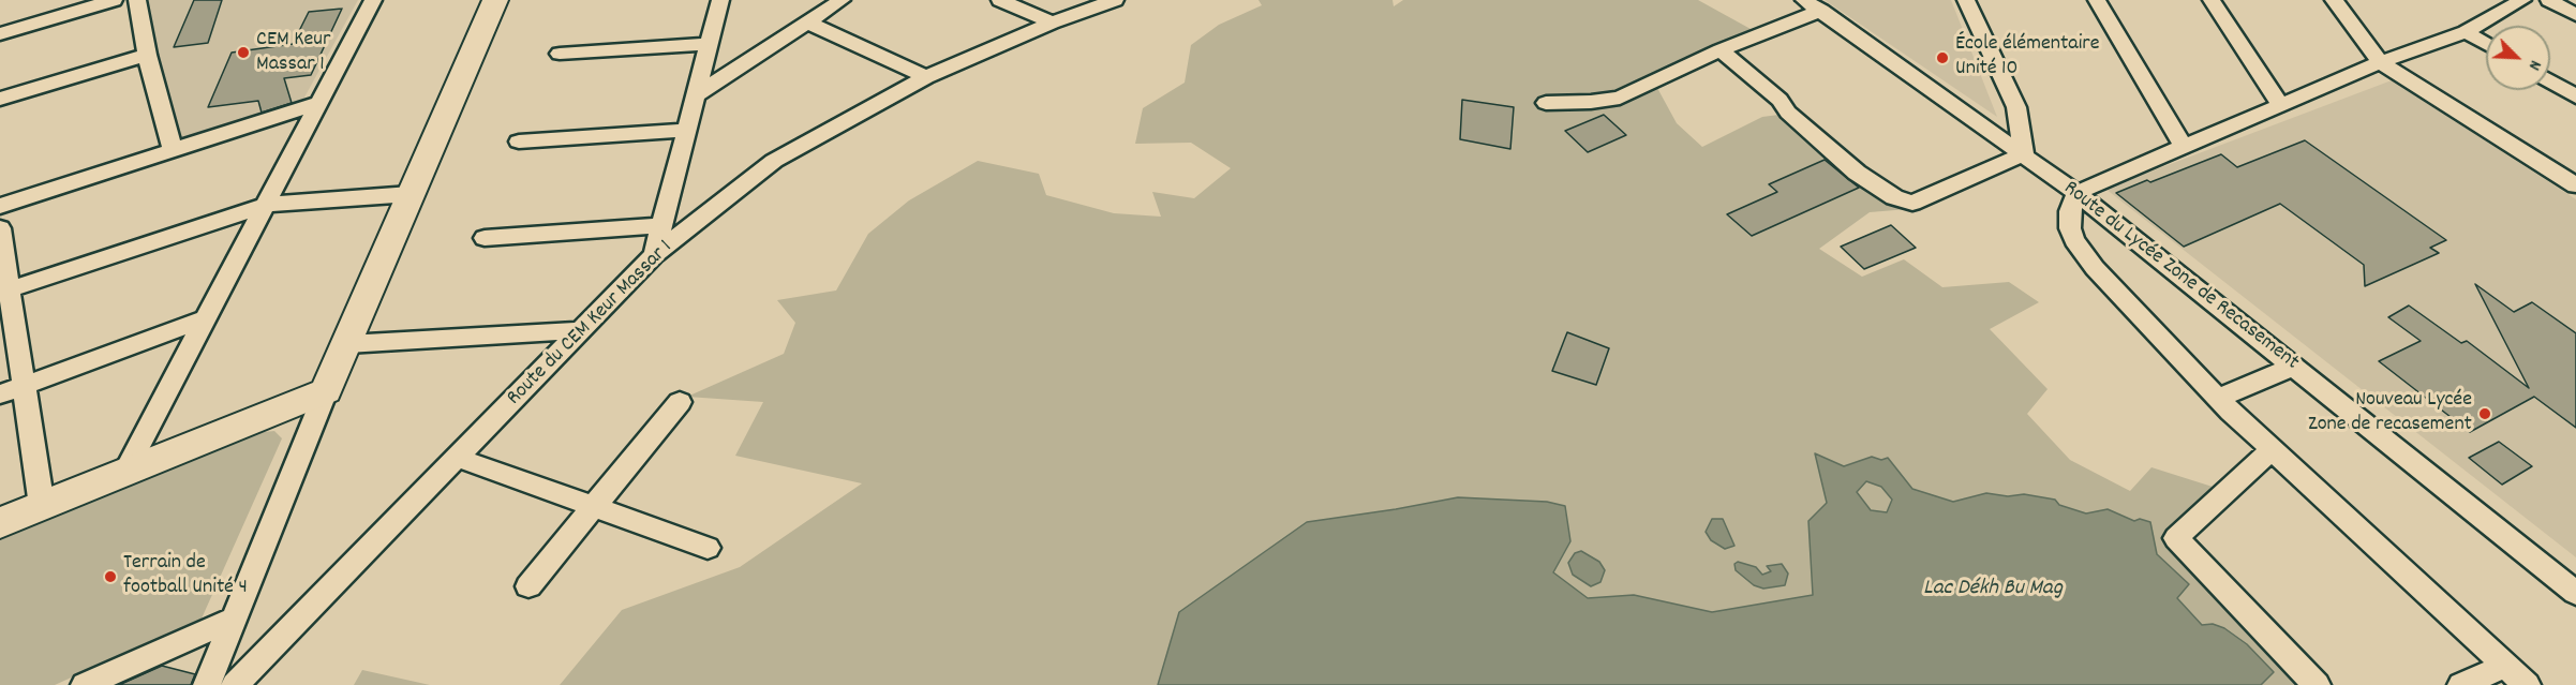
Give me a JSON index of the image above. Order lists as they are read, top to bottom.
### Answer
{
  "streets": {
    "street": ["Route du Lycée Zone de Recasement", "Route du CEM Keur Massar 1"]
  },
  "water": ["Lac Dékh Bu Mag"],
  "places": [
    "CEM Keur Massar 1",
    "École élémentaire Unité 10",
    "Nouveau Lycée Zone de recasement",
    "Terrain de football Unité 4"
  ],
  "north": "bottom right"
}
